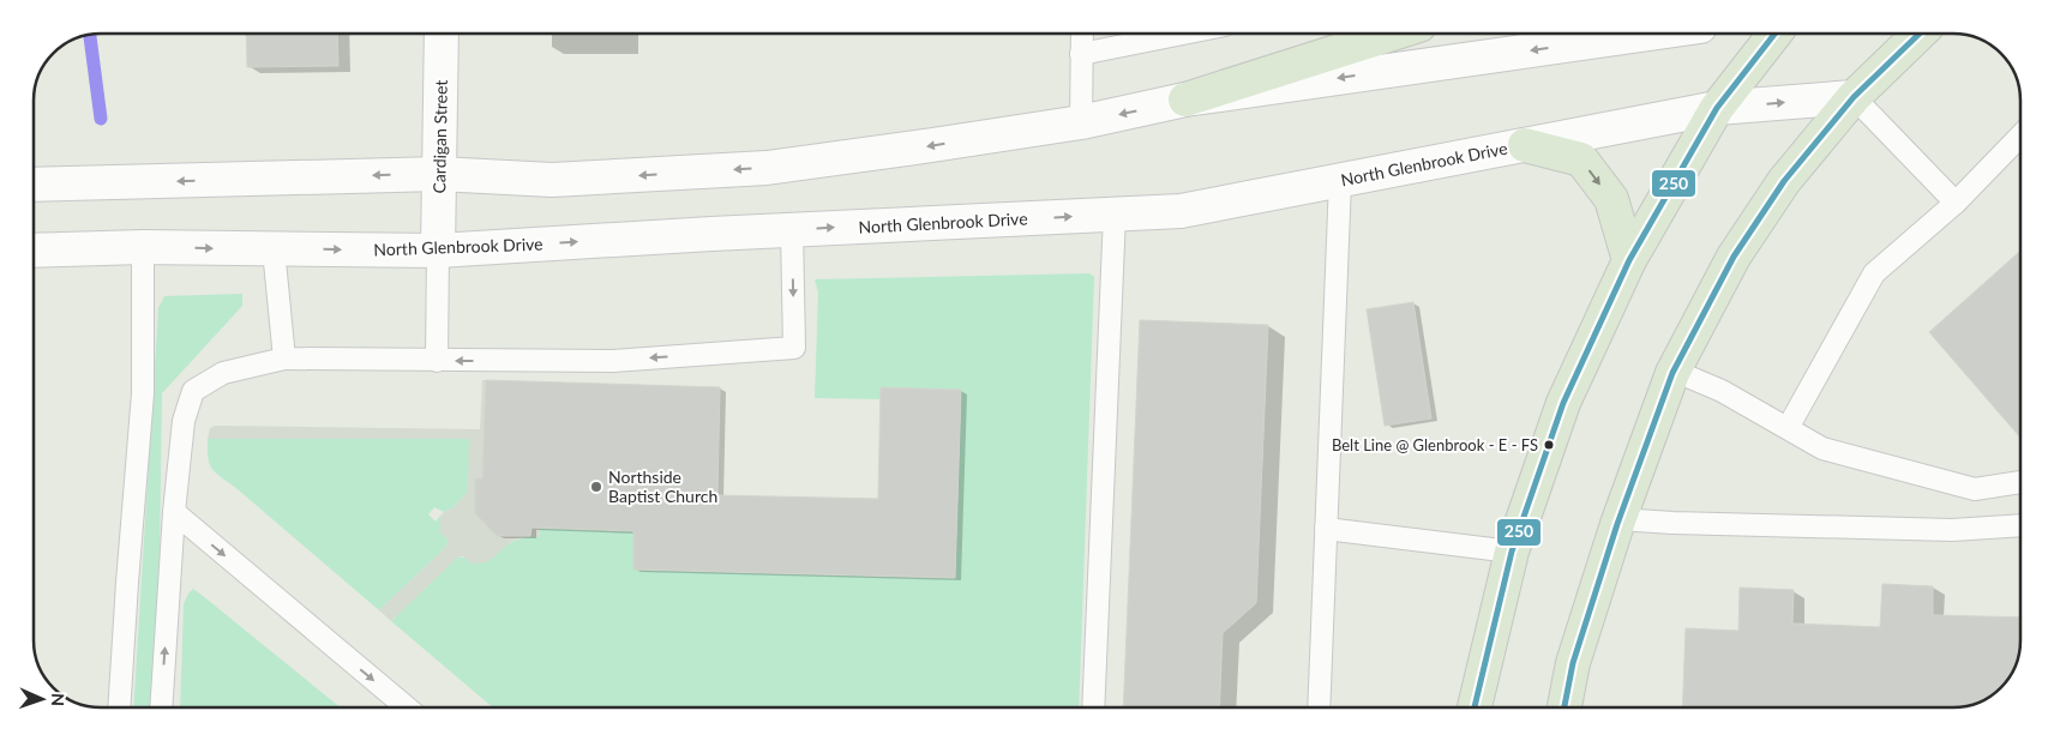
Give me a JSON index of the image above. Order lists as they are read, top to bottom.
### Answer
{
  "streets": {
    "main road": ["Cardigan Street", "North Glenbrook Drive"]
  },
  "crossings": [
    ["Cardigan Street", "North Glenbrook Drive"]
  ],
  "places": ["Belt Line @ Glenbrook - E - FS", "Northside Baptist Church"],
  "lines": ["transit line 250"],
  "north": "right"
}
